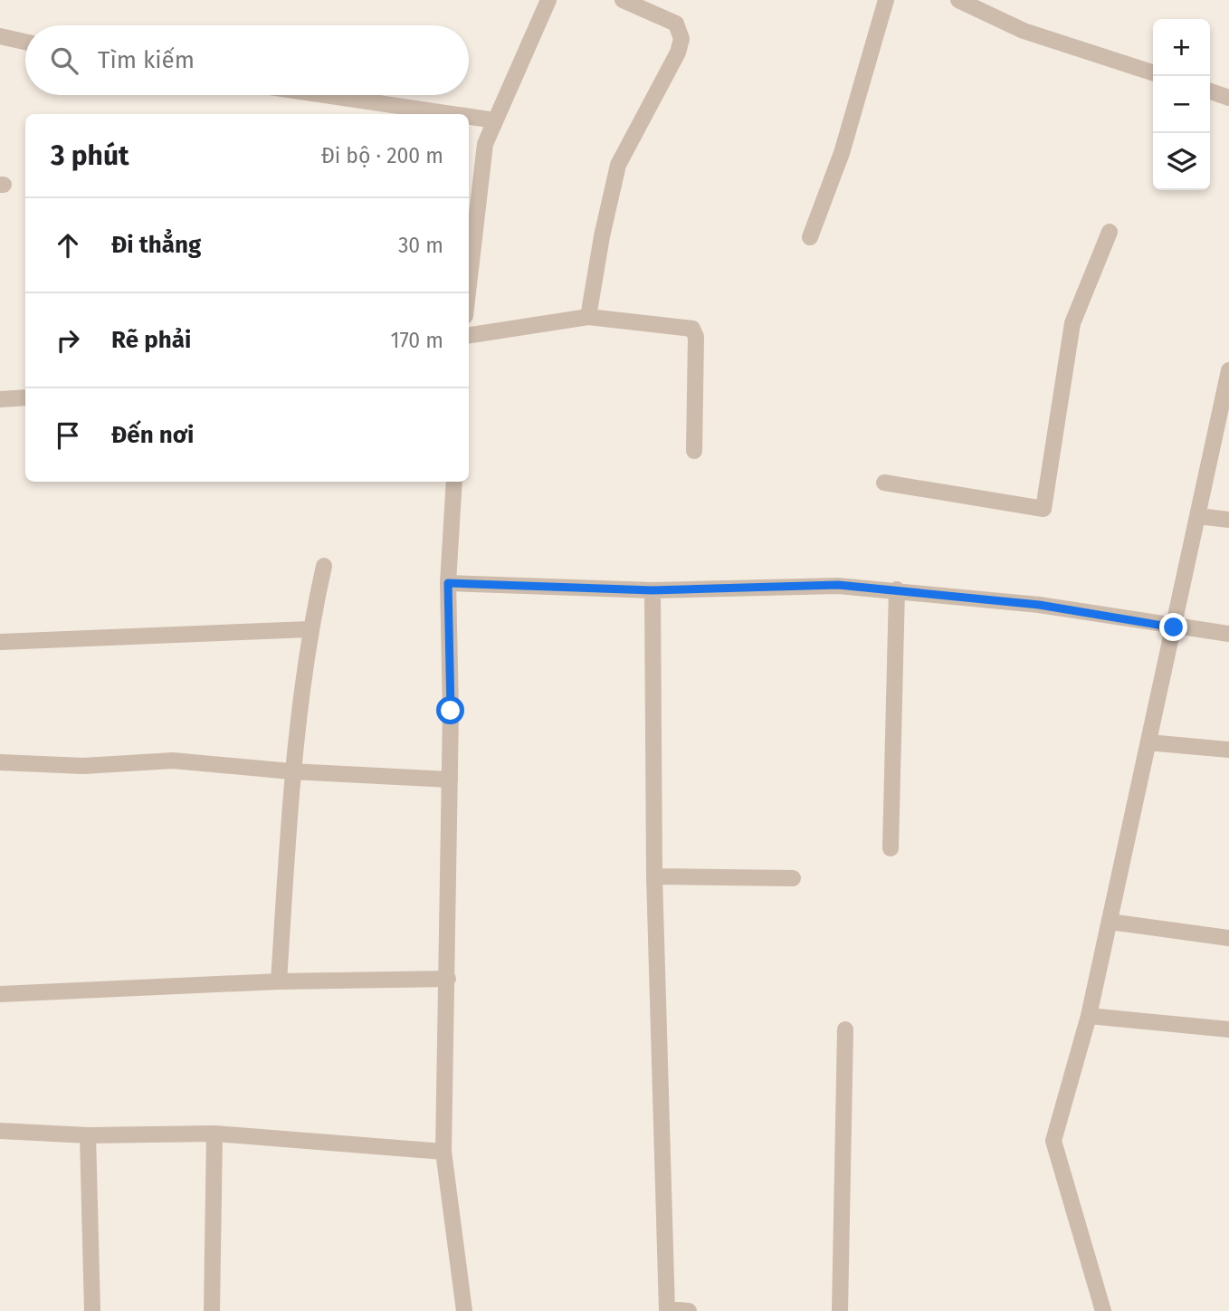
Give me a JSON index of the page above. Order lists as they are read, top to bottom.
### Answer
{
  "page": {
    "map_buttons": ["+", "−"],
    "search": "Tìm kiếm",
    "heading": ["3 phút", "Đi bộ · 200 m"],
    "list": [
      ["Đi thẳng", "30 m"],
      ["Rẽ phải", "170 m"],
      "Đến nơi"
    ]
  }
}
